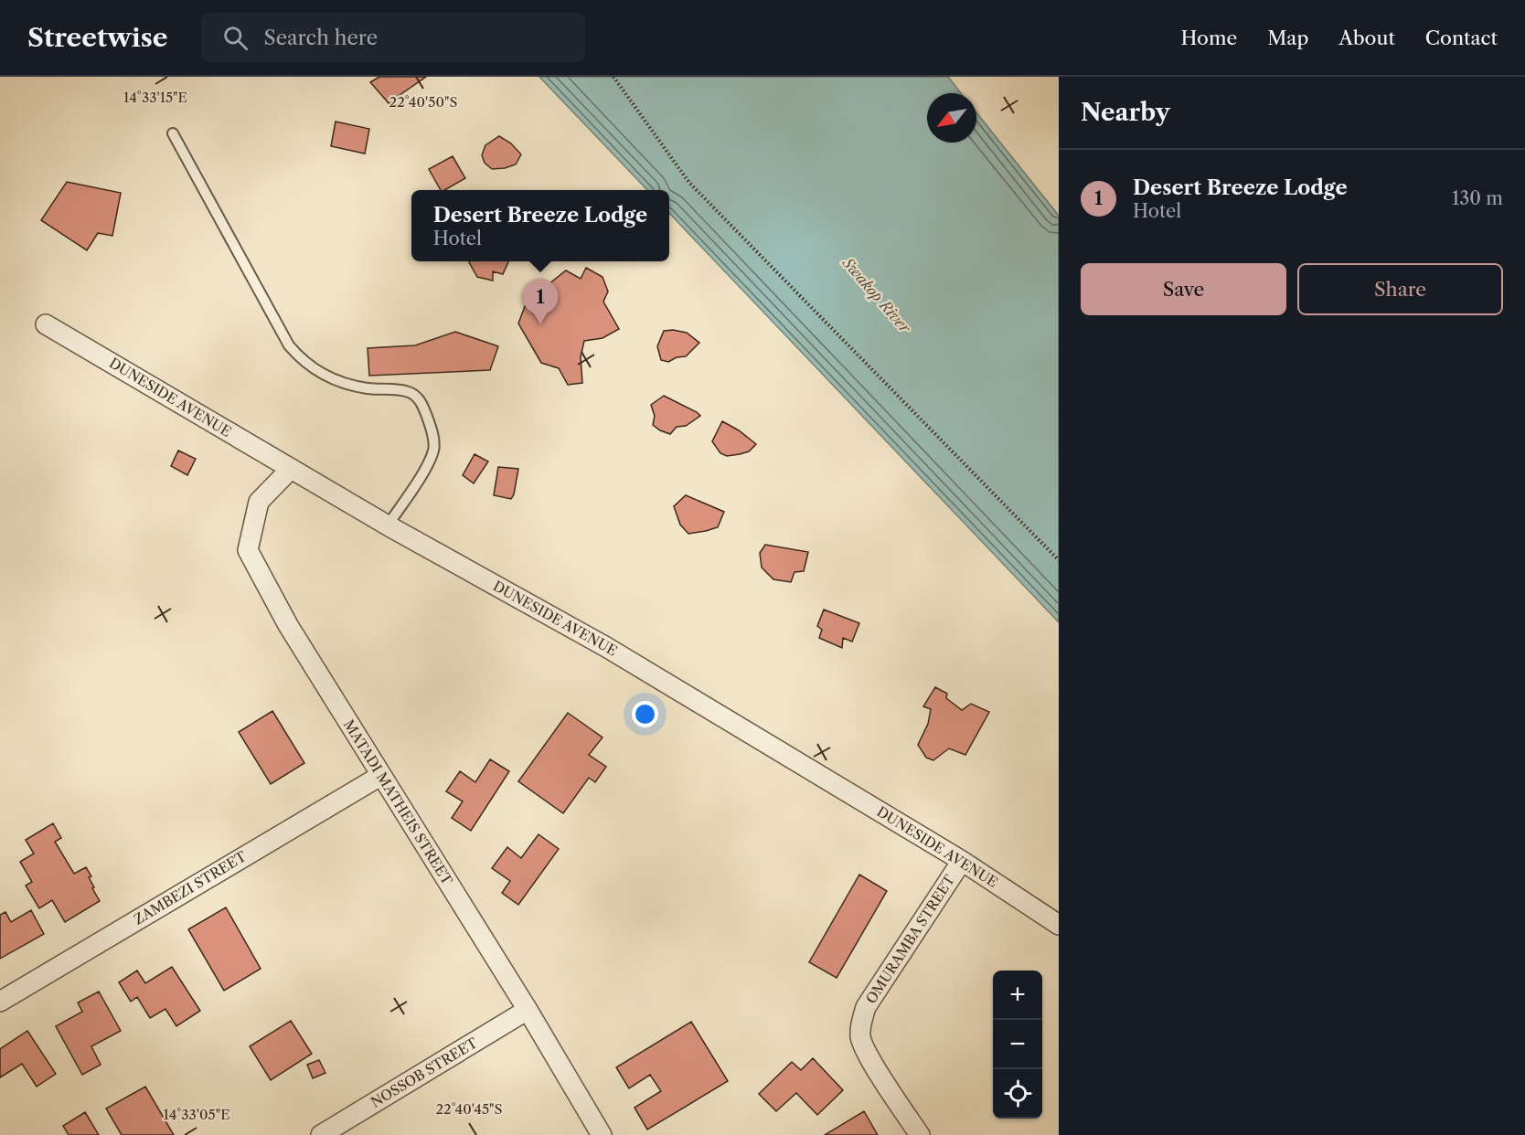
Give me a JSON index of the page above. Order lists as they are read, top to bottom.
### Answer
{
  "streets": {
    "street": [
      "DUNESIDE AVENUE",
      "MATADI MATHEIS STREET",
      "ZAMBEZI STREET",
      "OMURAMBA STREET",
      "NOSSOB STREET"
    ]
  },
  "crossings": [
    ["DUNESIDE AVENUE", "MATADI MATHEIS STREET"],
    ["DUNESIDE AVENUE", "OMURAMBA STREET"],
    ["MATADI MATHEIS STREET", "ZAMBEZI STREET"],
    ["MATADI MATHEIS STREET", "NOSSOB STREET"]
  ],
  "water": ["Swakop River"],
  "north": "bottom left",
  "page": {
    "header": "Streetwise",
    "search": "Search here",
    "nav": [
      "Home",
      "Map",
      "About",
      "Contact"
    ],
    "heading": "Nearby",
    "list": [
      {
        "mark": "1",
        "name": "Desert Breeze Lodge",
        "note": "Hotel",
        "value": "130 m"
      }
    ],
    "popup": ["Desert Breeze Lodge", "Hotel"],
    "buttons": ["Save", "Share"],
    "pins": "1",
    "map_buttons": ["+", "−"]
  },
  "coordinates": [
    "14°33'15\"E",
    "22°40'50\"S",
    "22°40'45\"S",
    "14°33'05\"E"
  ]
}
